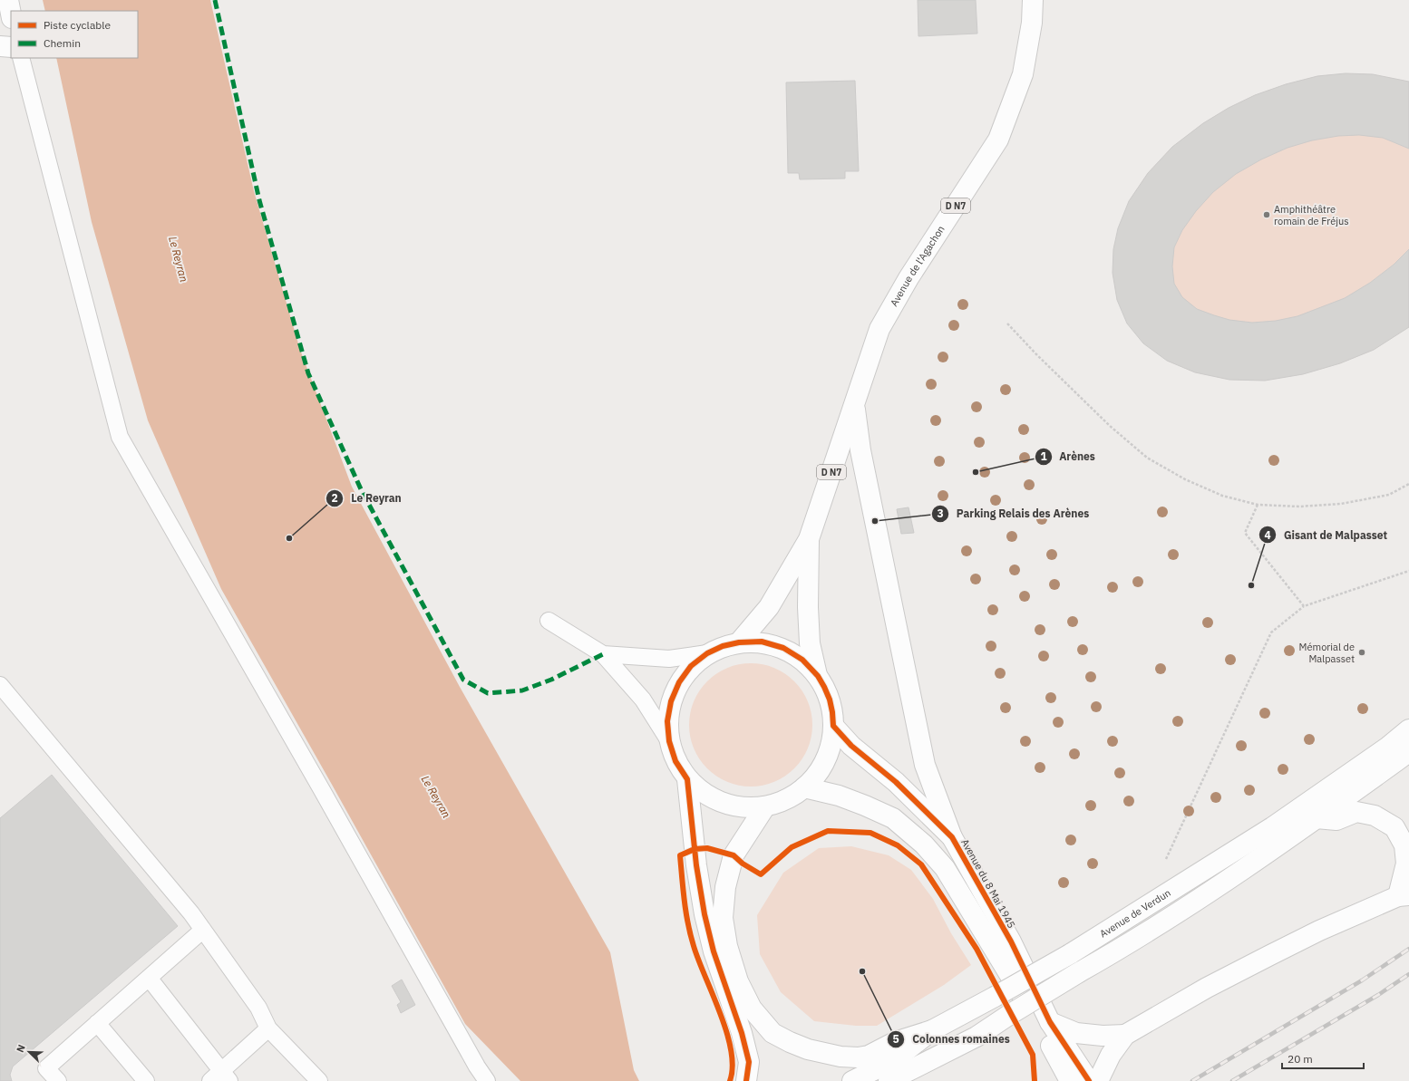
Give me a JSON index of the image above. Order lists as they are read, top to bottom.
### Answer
{
  "streets": {
    "main road": [
      "D N7",
      "Avenue de l'Agachon",
      "Avenue du 8 Mai 1945",
      "Avenue de Verdun"
    ]
  },
  "crossings": [
    ["D N7", "Avenue de l'Agachon"]
  ],
  "water": ["Le Reyran"],
  "places": [
    "Amphithéâtre romain de Fréjus",
    "Arènes",
    "Parking Relais des Arènes",
    "Le Reyran",
    "Gisant de Malpasset",
    "Mémorial de Malpasset",
    "Colonnes romaines"
  ],
  "legend": ["Piste cyclable", "Chemin"],
  "scale_bar": "20 m",
  "north": "top left"
}
